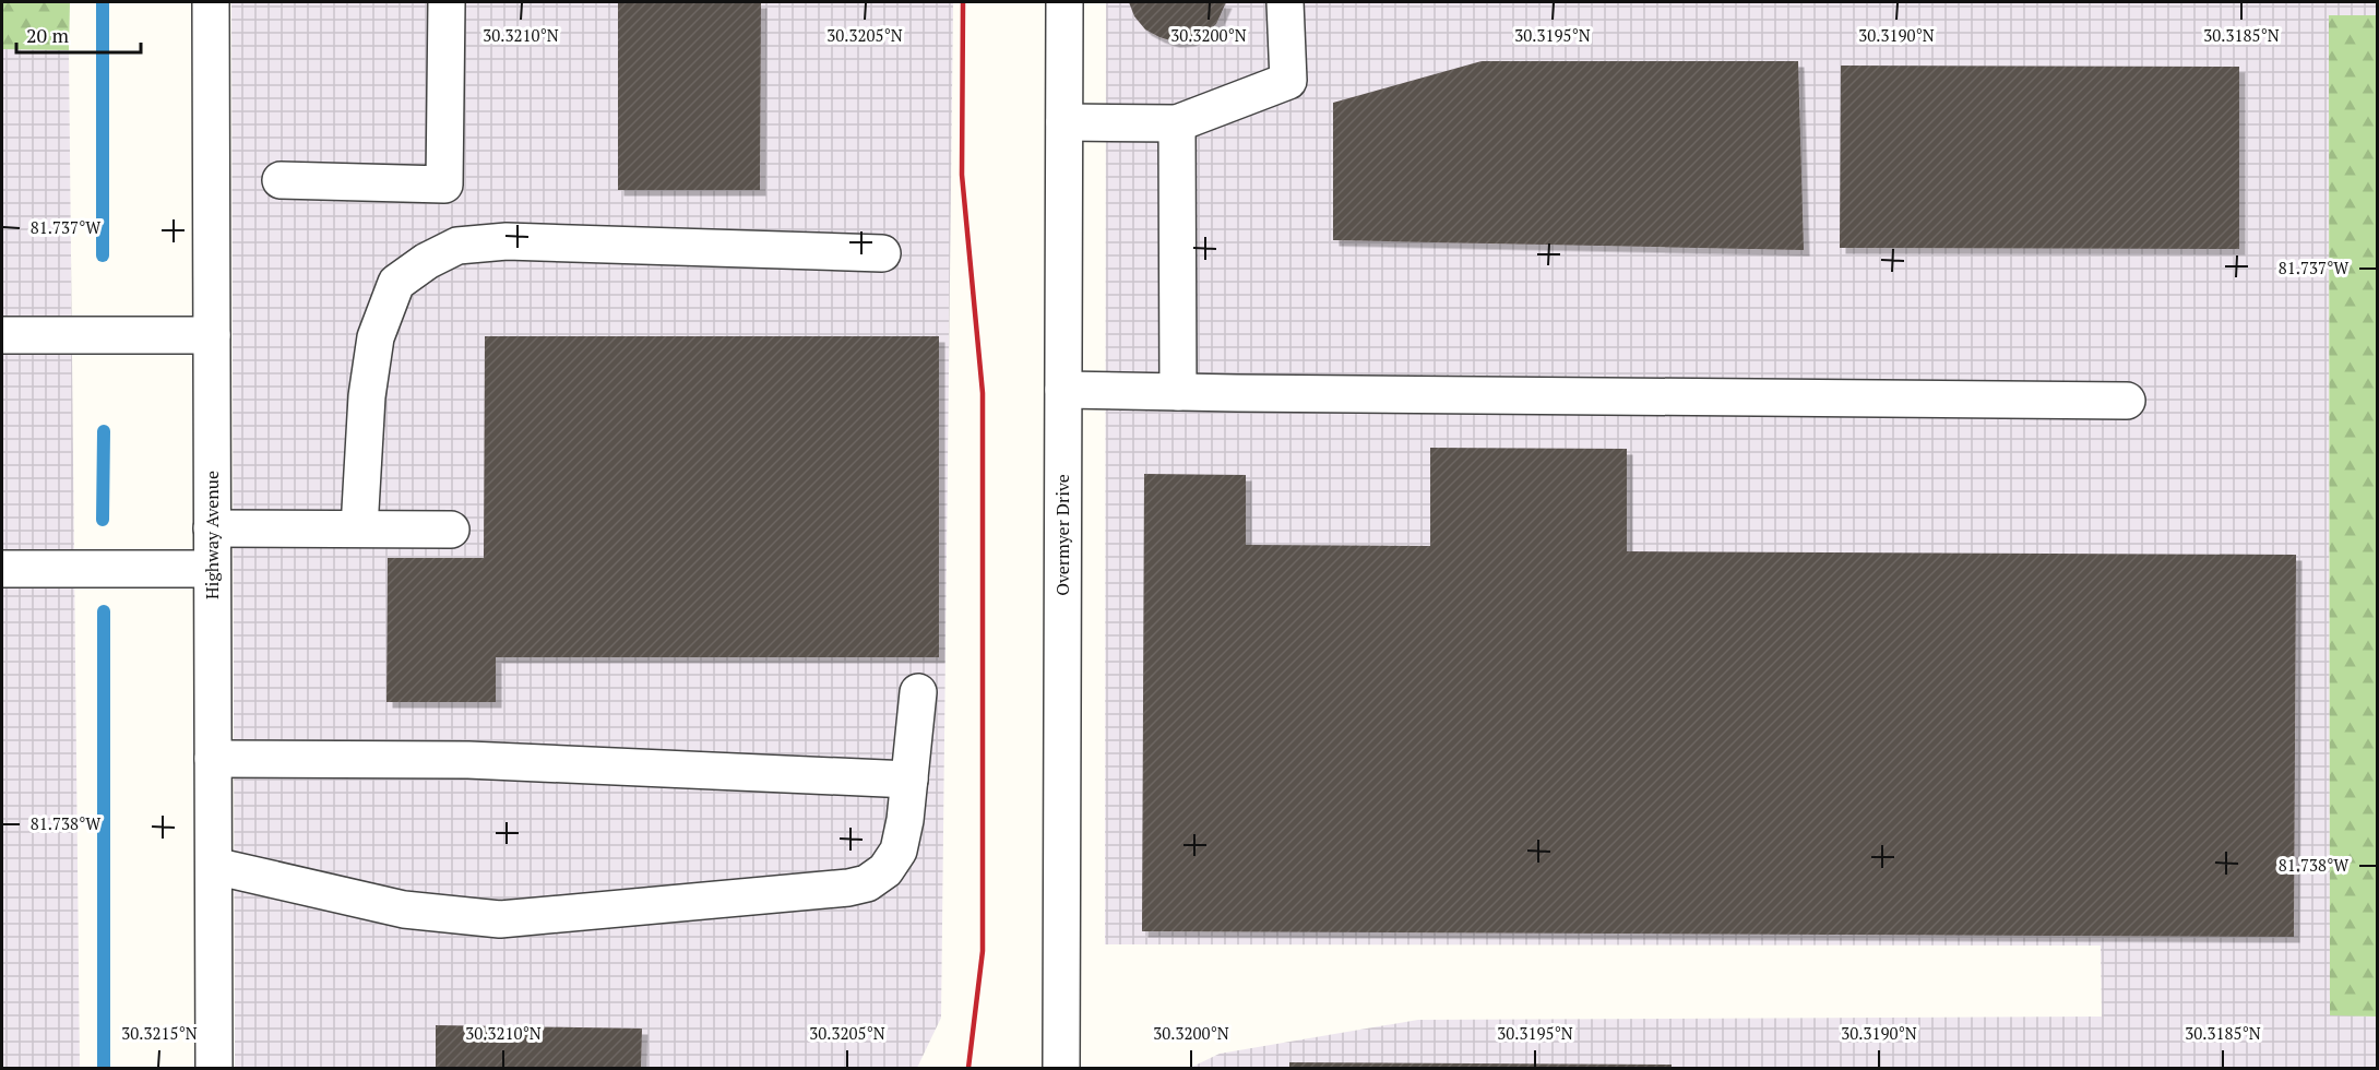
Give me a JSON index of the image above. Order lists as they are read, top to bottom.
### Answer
{
  "streets": {
    "street": ["Highway Avenue", "Overmyer Drive"]
  },
  "scale_bar": "20 m",
  "coordinates": [
    "30.3210°N",
    "30.3205°N",
    "30.3200°N",
    "30.3195°N",
    "30.3190°N",
    "30.3185°N",
    "81.737°W",
    "81.738°W",
    "30.3215°N"
  ]
}
